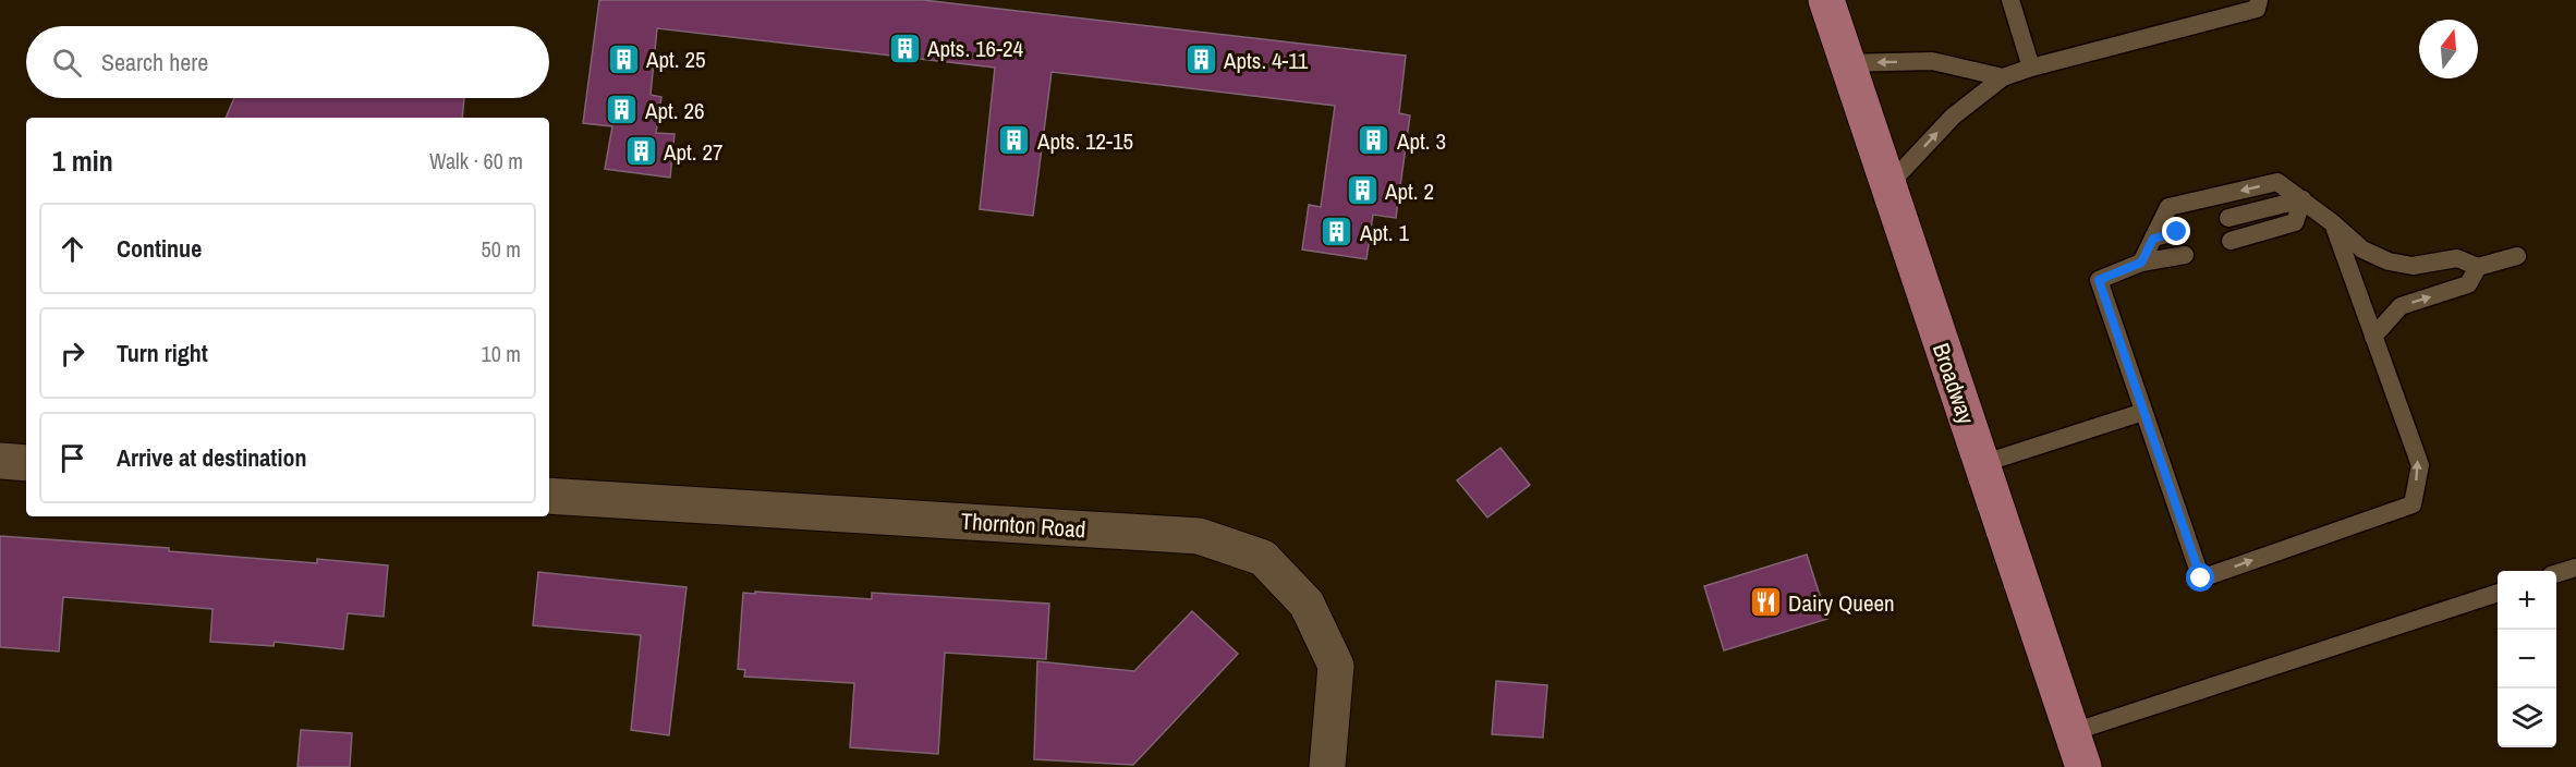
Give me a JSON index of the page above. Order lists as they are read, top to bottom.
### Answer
{
  "streets": {
    "main road": ["Broadway"],
    "street": ["Thornton Road"]
  },
  "places": {
    "building": [
      "Apts. 16-24",
      "Apt. 25",
      "Apts. 4-11",
      "Apt. 26",
      "Apts. 12-15",
      "Apt. 3",
      "Apt. 27",
      "Apt. 2",
      "Apt. 1"
    ],
    "restaurant": ["Dairy Queen"]
  },
  "north": "top",
  "page": {
    "search": "Search here",
    "heading": ["1 min", "Walk · 60 m"],
    "list": [
      ["Continue", "50 m"],
      ["Turn right", "10 m"],
      "Arrive at destination"
    ],
    "map_buttons": ["+", "−"]
  }
}
